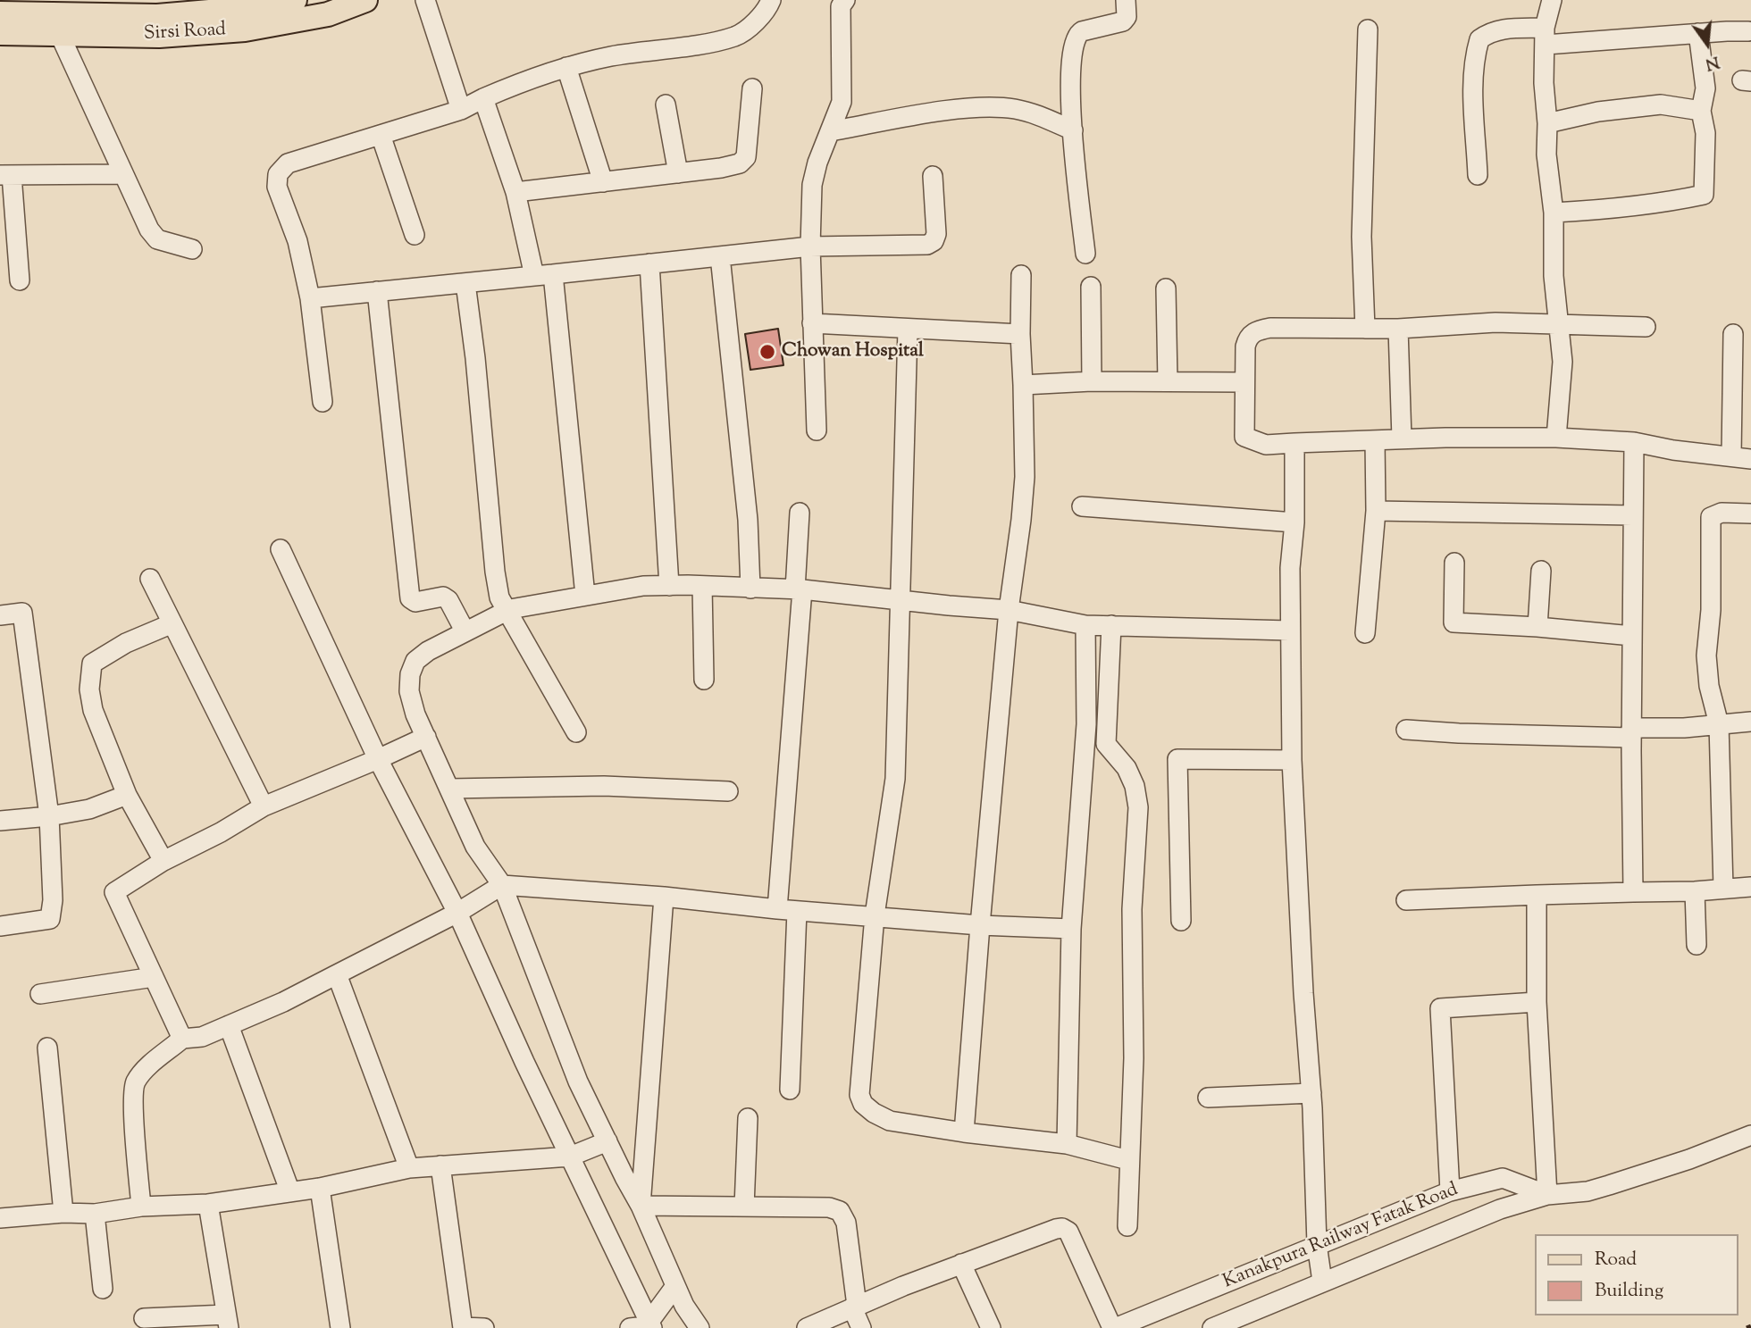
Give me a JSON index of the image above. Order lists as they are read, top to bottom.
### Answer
{
  "streets": {
    "main road": ["Sirsi Road"],
    "street": ["Kanakpura Railway Fatak Road"]
  },
  "places": ["Chowan Hospital"],
  "legend": ["Road", "Building"],
  "north": "bottom"
}
